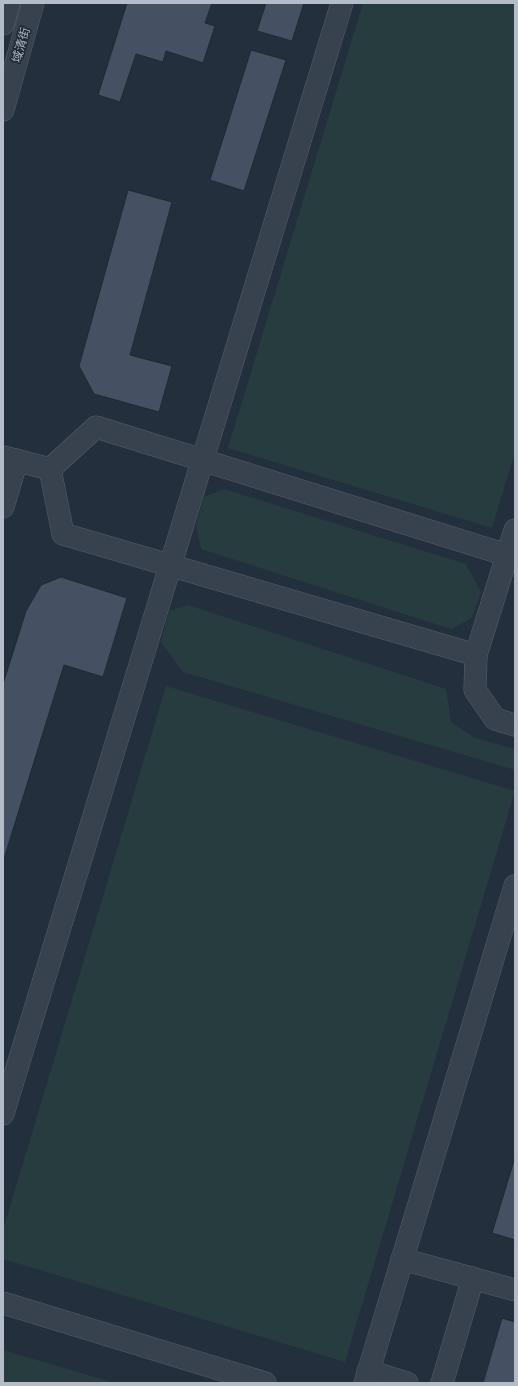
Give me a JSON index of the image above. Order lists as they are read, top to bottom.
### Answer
{
  "streets": {
    "street": ["域清街"]
  }
}
